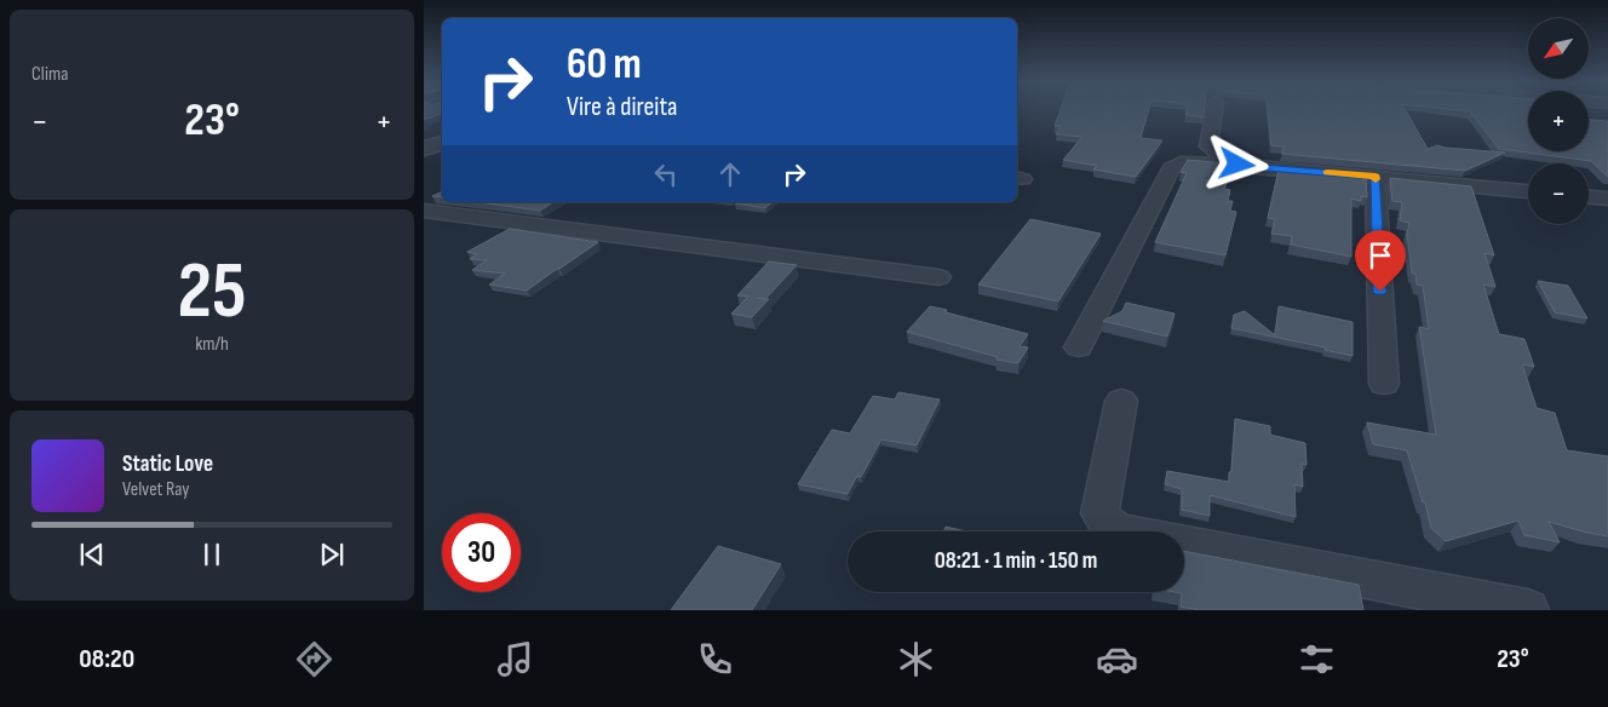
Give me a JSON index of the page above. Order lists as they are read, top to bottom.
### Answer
{
  "north": "bottom left",
  "page": {
    "tile": [
      "Clima",
      ["25", "km/h"]
    ],
    "map_buttons": ["+", "−"],
    "turn": ["60 m", "Vire à direita"],
    "heat": ["−", "23°", "+"],
    "song": ["Static Love", "Velvet Ray"],
    "limit": "30",
    "trip": "08:21 · 1 min · 150 m",
    "tabs": ["08:20", "23°"]
  }
}
